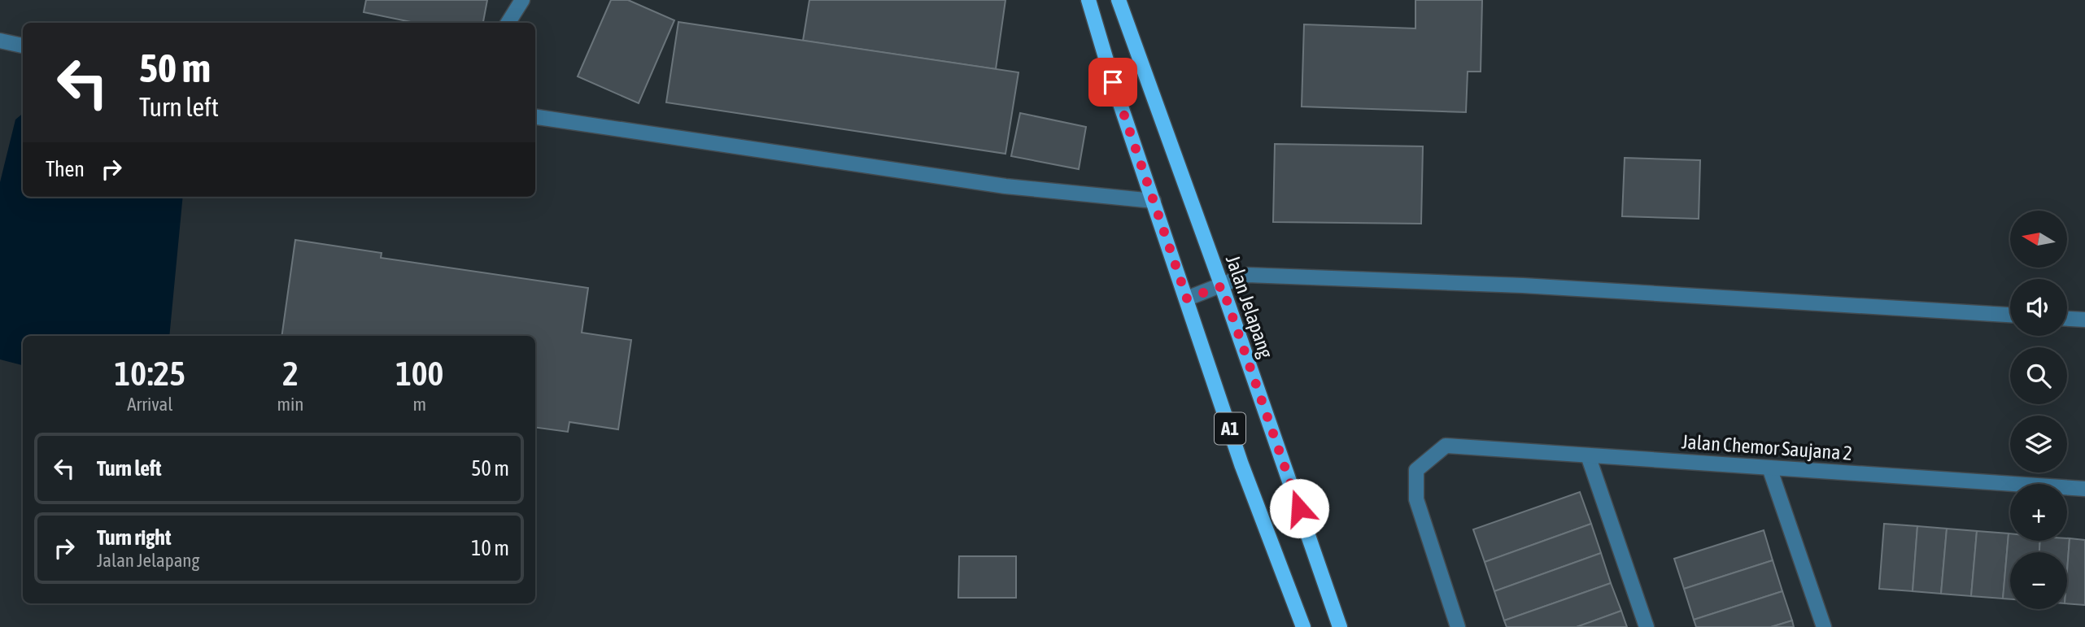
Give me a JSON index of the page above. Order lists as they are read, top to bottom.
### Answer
{
  "streets": {
    "main road": ["Jalan Jelapang", "A1"],
    "street": ["Jalan Chemor Saujana 2"]
  },
  "north": "left",
  "page": {
    "turn": ["50 m", "Turn left"],
    "then": "Then",
    "map_buttons": ["+", "−"],
    "eta": [
      "10:25",
      "Arrival",
      "2",
      "min",
      "100",
      "m"
    ],
    "list": [
      {
        "name": "Turn left",
        "value": "50 m"
      },
      {
        "name": "Turn right",
        "note": "Jalan Jelapang",
        "value": "10 m"
      }
    ]
  }
}
